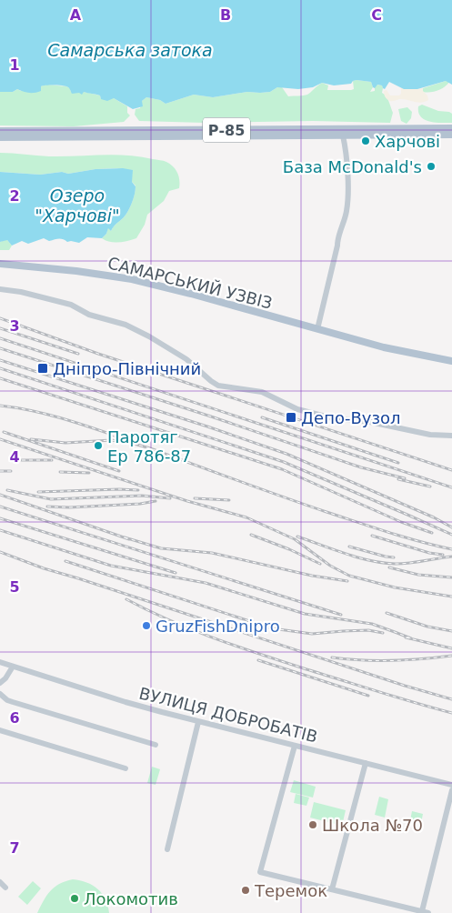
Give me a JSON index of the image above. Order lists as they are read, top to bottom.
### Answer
{
  "streets": {
    "main road": ["Р-85", "САМАРСЬКИЙ УЗВІЗ"],
    "street": ["ВУЛИЦЯ ДОБРОБАТІВ"]
  },
  "water": ["Самарська затока", "Озеро \"Харчові\""],
  "places": {
    "other": [
      "Харчові",
      "База McDonald's",
      "Паротяг Ер 786-87",
      "GruzFishDnipro",
      "Школа №70",
      "Теремок",
      "Локомотив"
    ],
    "transit": ["Дніпро-Північний", "Депо-Вузол"]
  },
  "grid": {
    "columns": ["A", "B", "C"],
    "rows": [
      "1",
      "2",
      "3",
      "4",
      "5",
      "6",
      "7"
    ]
  }
}
